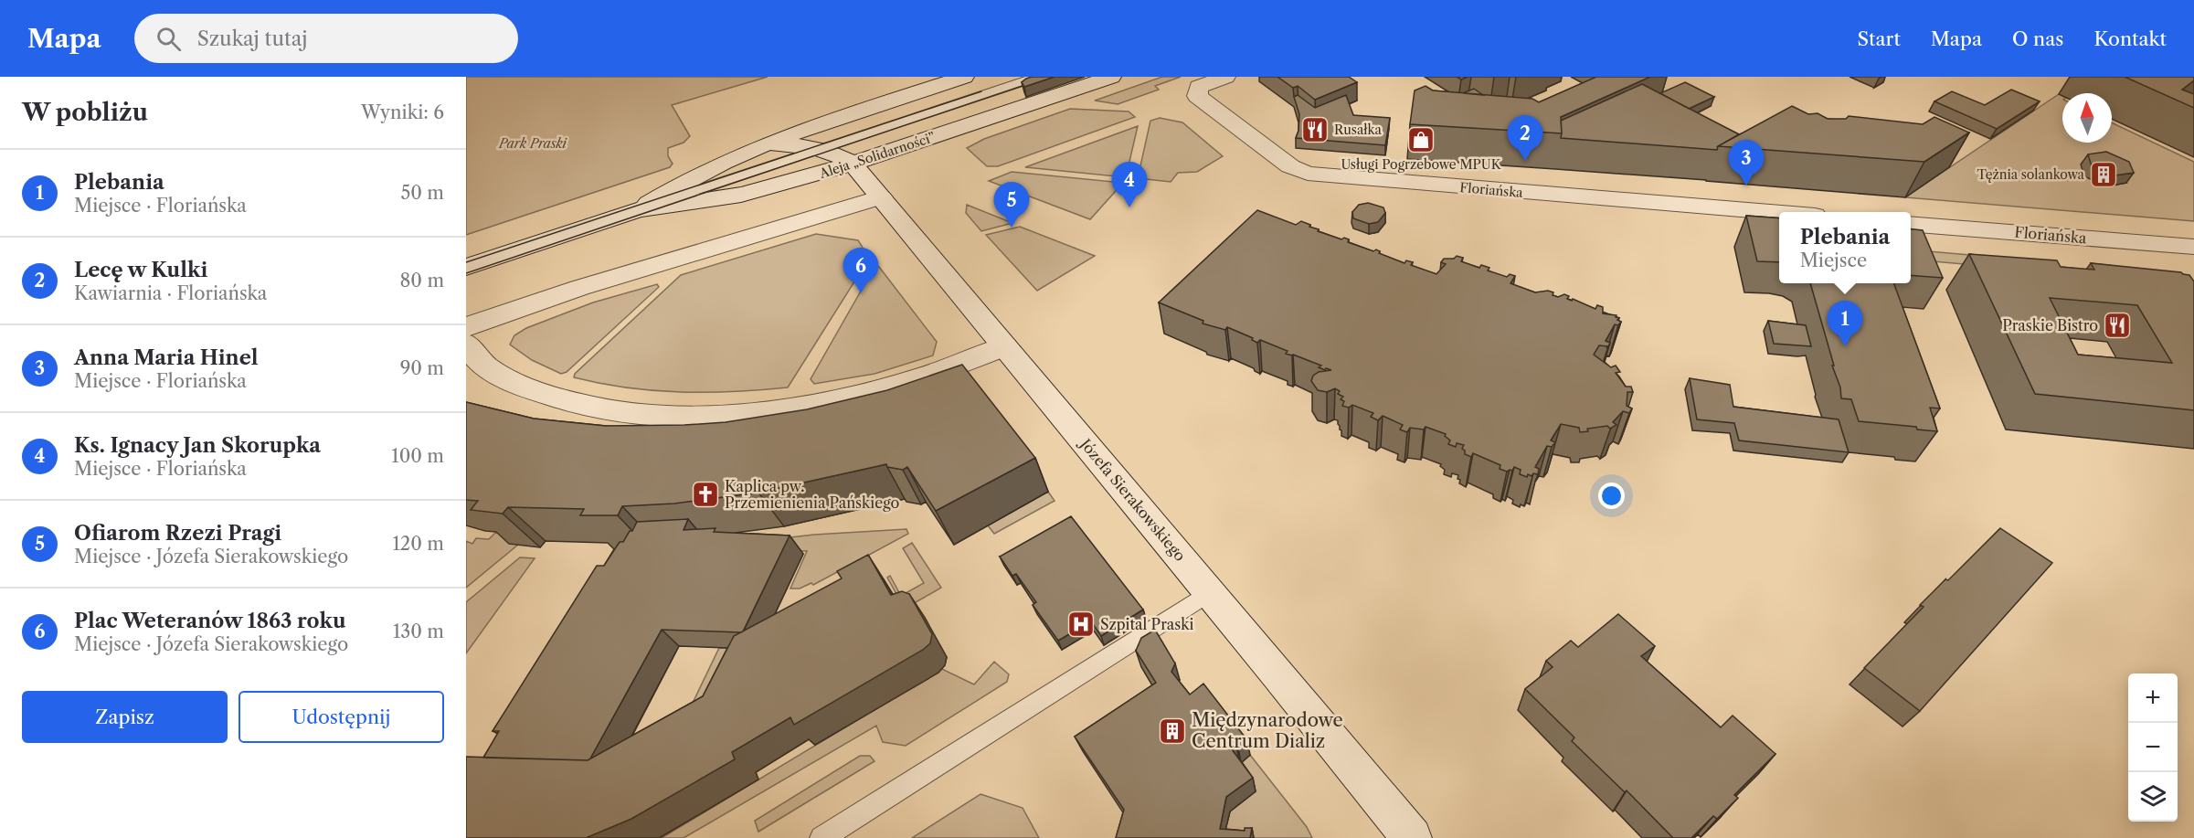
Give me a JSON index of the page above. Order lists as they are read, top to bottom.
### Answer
{
  "streets": {
    "street": ["Aleja „Solidarności”", "Floriańska", "Józefa Sierakowskiego"]
  },
  "crossings": [
    ["Aleja „Solidarności”", "Józefa Sierakowskiego"]
  ],
  "parks": ["Park Praski"],
  "places": {
    "restaurant": ["Rusałka", "Praskie Bistro"],
    "shop": ["Usługi Pogrzebowe MPUK"],
    "building": ["Tężnia solankowa", "Międzynarodowe Centrum Dializ"],
    "church": ["Kaplica pw. Przemienienia Pańskiego"],
    "hospital": ["Szpital Praski"]
  },
  "north": "top",
  "page": {
    "header": "Mapa",
    "search": "Szukaj tutaj",
    "nav": [
      "Start",
      "Mapa",
      "O nas",
      "Kontakt"
    ],
    "heading": ["W pobliżu", "Wyniki: 6"],
    "pins": [
      "2",
      "3",
      "4",
      "5",
      "6",
      "1"
    ],
    "list": [
      {
        "mark": "1",
        "name": "Plebania",
        "note": "Miejsce · Floriańska",
        "value": "50 m"
      },
      {
        "mark": "2",
        "name": "Lecę w Kulki",
        "note": "Kawiarnia · Floriańska",
        "value": "80 m"
      },
      {
        "mark": "3",
        "name": "Anna Maria Hinel",
        "note": "Miejsce · Floriańska",
        "value": "90 m"
      },
      {
        "mark": "4",
        "name": "Ks. Ignacy Jan Skorupka",
        "note": "Miejsce · Floriańska",
        "value": "100 m"
      },
      {
        "mark": "5",
        "name": "Ofiarom Rzezi Pragi",
        "note": "Miejsce · Józefa Sierakowskiego",
        "value": "120 m"
      },
      {
        "mark": "6",
        "name": "Plac Weteranów 1863 roku",
        "note": "Miejsce · Józefa Sierakowskiego",
        "value": "130 m"
      }
    ],
    "popup": ["Plebania", "Miejsce"],
    "map_buttons": ["+", "−"],
    "buttons": ["Zapisz", "Udostępnij"]
  }
}
